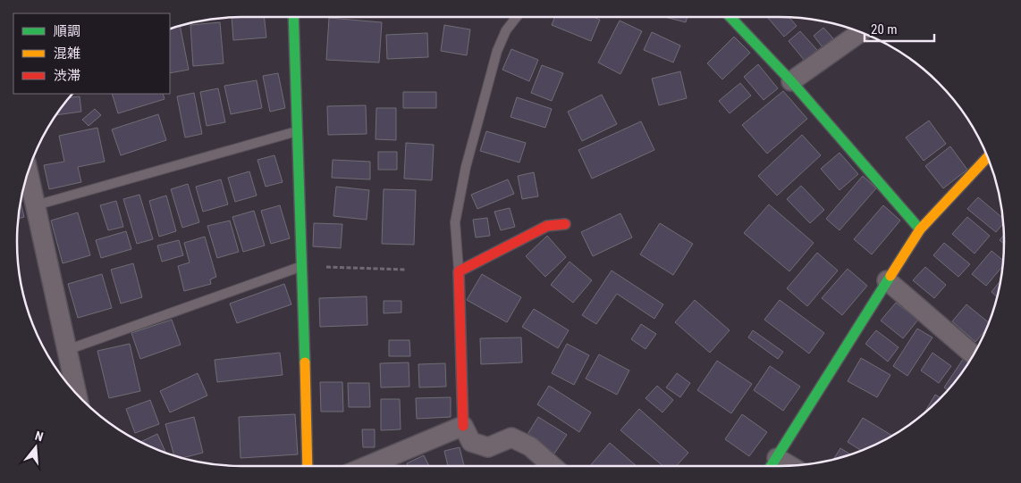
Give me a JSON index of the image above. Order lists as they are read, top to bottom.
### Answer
{
  "legend": ["順調", "混雑", "渋滞"],
  "scale_bar": "20 m",
  "north": "top"
}
